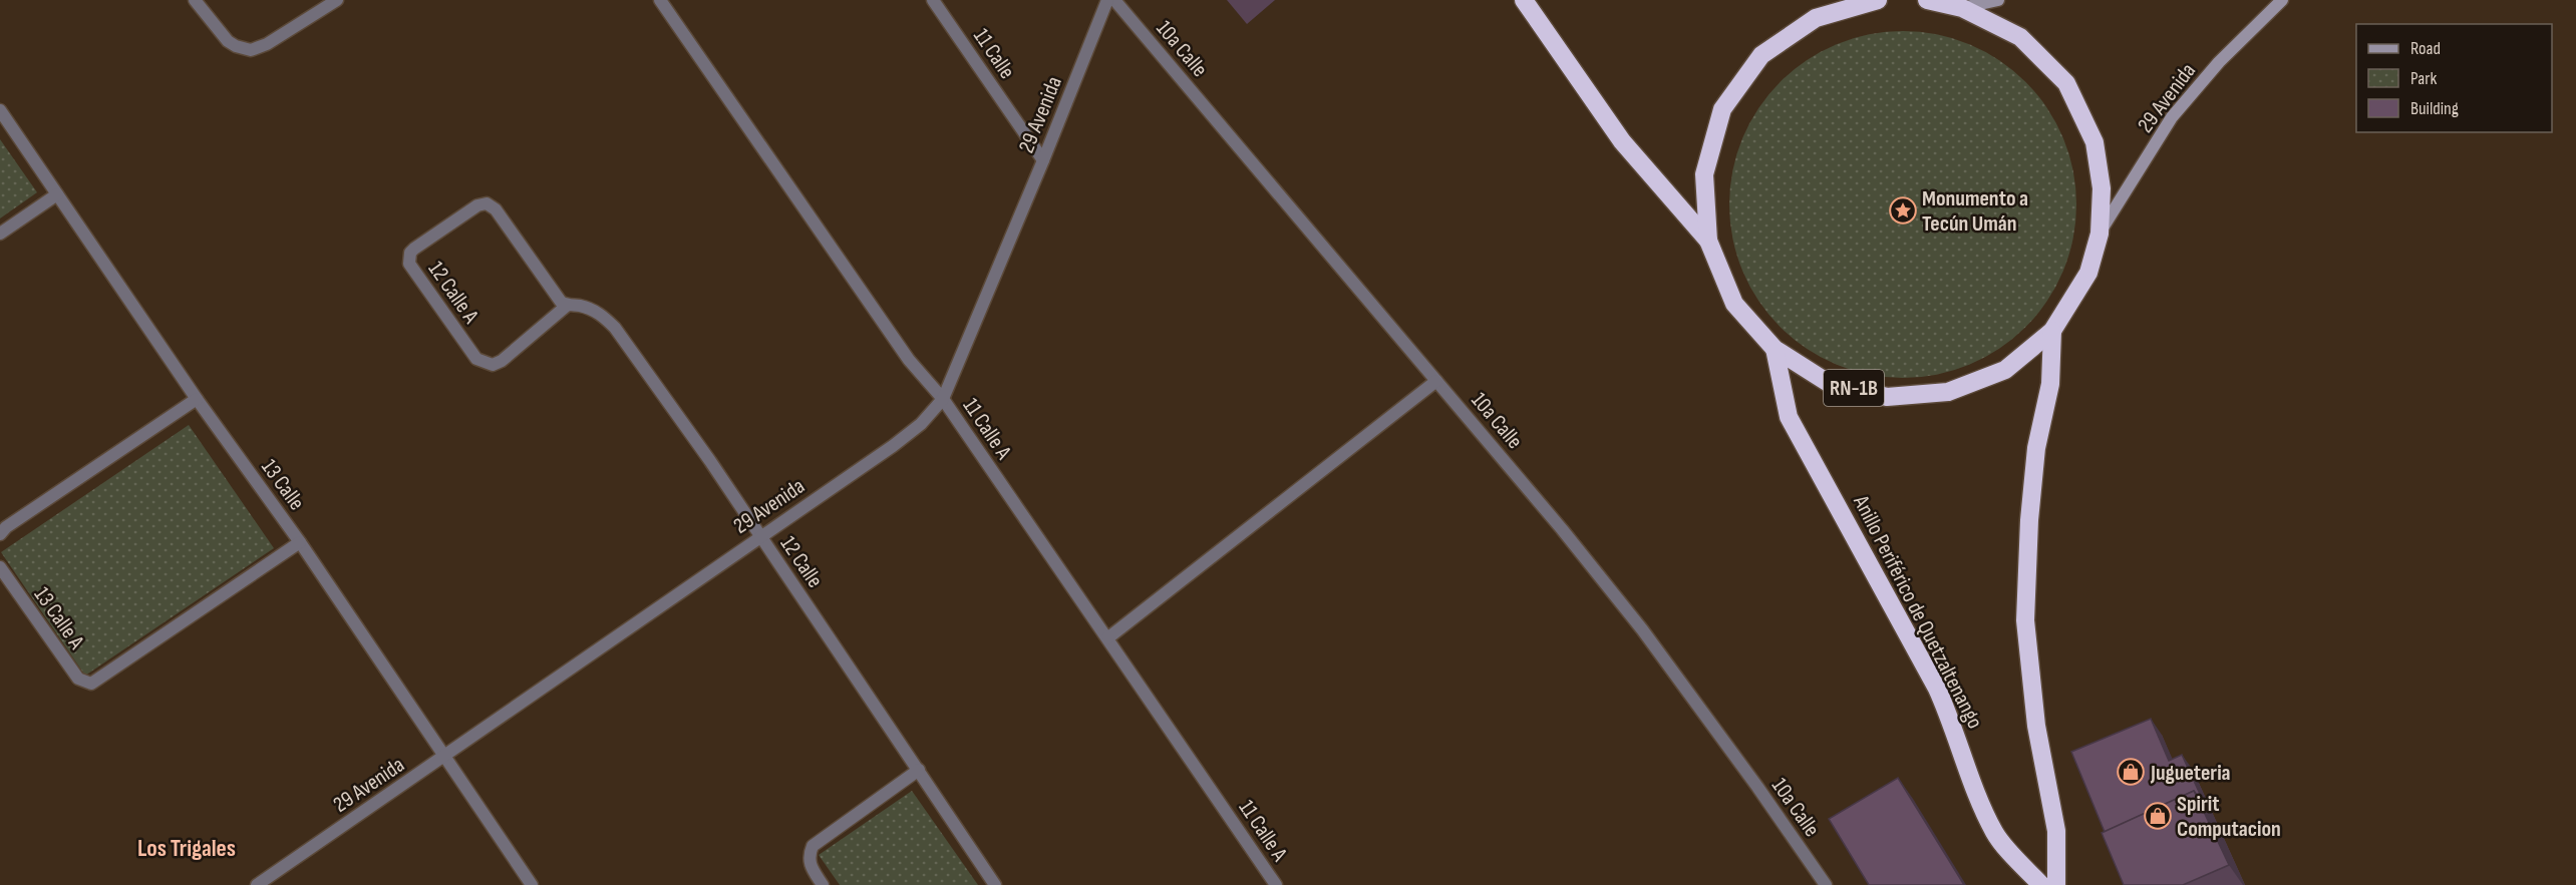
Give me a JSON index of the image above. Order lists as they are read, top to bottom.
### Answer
{
  "streets": {
    "highway": ["RN-1B", "Anillo Periférico de Quetzaltenango"],
    "main road": ["29 Avenida"],
    "street": [
      "10a Calle",
      "11 Calle",
      "12 Calle A",
      "11 Calle A",
      "13 Calle",
      "12 Calle",
      "13 Calle A"
    ]
  },
  "crossings": [
    ["11 Calle", "29 Avenida"],
    ["29 Avenida", "RN-1B"],
    ["29 Avenida", "11 Calle A"],
    ["29 Avenida", "13 Calle"],
    ["29 Avenida", "12 Calle"],
    ["12 Calle A", "12 Calle"],
    ["RN-1B", "Anillo Periférico de Quetzaltenango"],
    ["13 Calle", "13 Calle A"]
  ],
  "districts": ["Los Trigales"],
  "places": {
    "place": ["Monumento a Tecún Umán"],
    "shop": ["Jugueteria", "Spirit Computacion"]
  },
  "legend": ["Road", "Park", "Building"]
}
